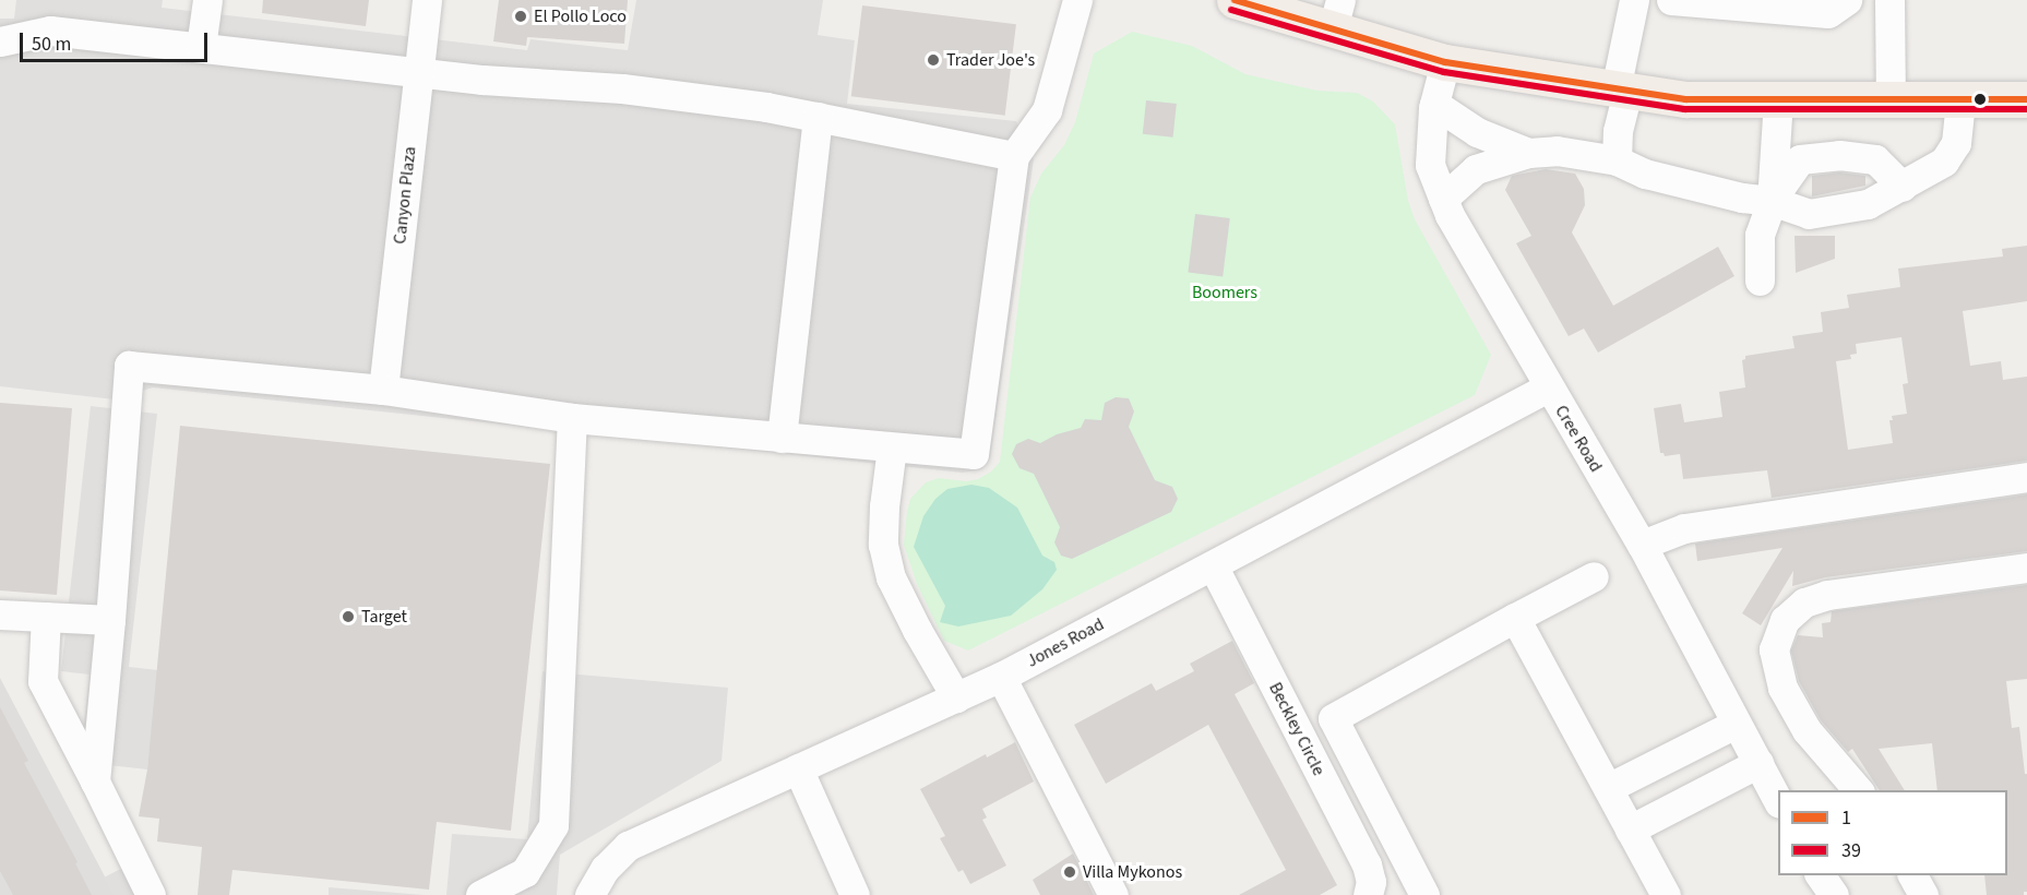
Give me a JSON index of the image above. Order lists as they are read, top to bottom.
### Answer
{
  "streets": {
    "street": [
      "Canyon Plaza",
      "Cree Road",
      "Jones Road",
      "Beckley Circle"
    ]
  },
  "crossings": [
    ["Cree Road", "Jones Road"],
    ["Jones Road", "Beckley Circle"]
  ],
  "parks": ["Boomers"],
  "places": [
    "El Pollo Loco",
    "Trader Joe's",
    "Target",
    "Villa Mykonos"
  ],
  "lines": ["transit line 1", "transit line 39"],
  "legend": ["1", "39"],
  "scale_bar": "50 m"
}
